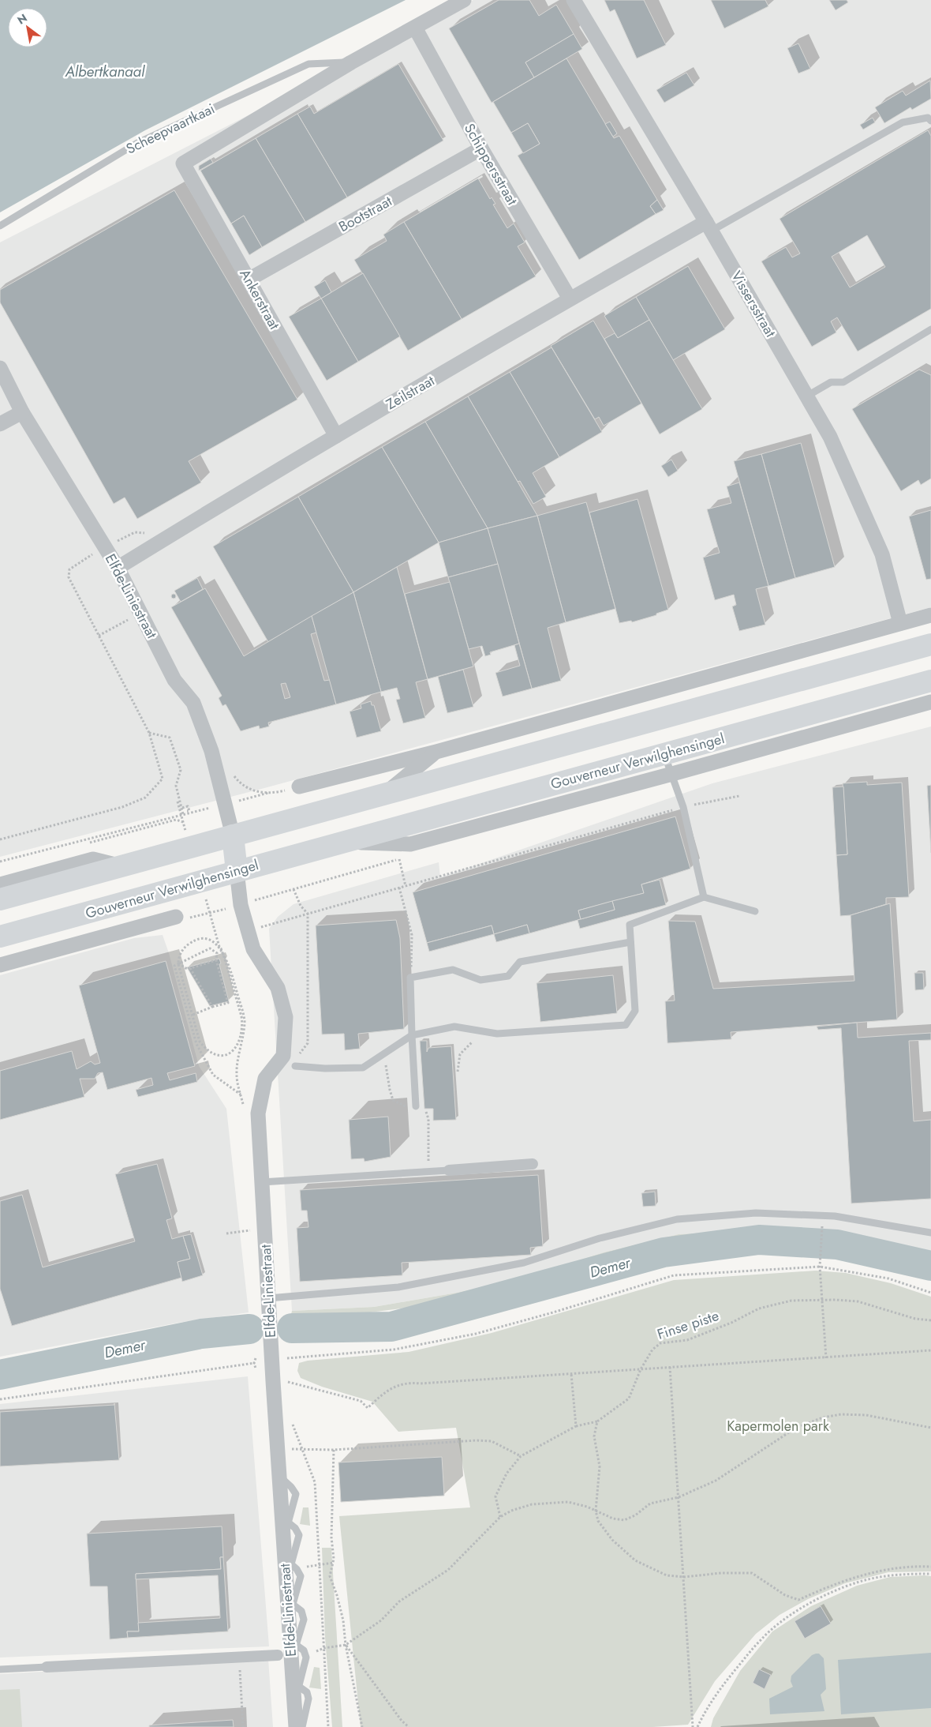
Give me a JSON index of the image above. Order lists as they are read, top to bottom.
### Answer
{
  "streets": {
    "highway": ["Gouverneur Verwilghensingel"],
    "street": [
      "Scheepvaartkaai",
      "Schippersstraat",
      "Bootstraat",
      "Ankerstraat",
      "Vissersstraat",
      "Zeilstraat",
      "Elfde-Liniestraat"
    ],
    "path": ["Finse piste"]
  },
  "crossings": [
    ["Scheepvaartkaai", "Schippersstraat"],
    ["Scheepvaartkaai", "Ankerstraat"],
    ["Schippersstraat", "Bootstraat"],
    ["Schippersstraat", "Zeilstraat"],
    ["Bootstraat", "Ankerstraat"],
    ["Ankerstraat", "Zeilstraat"],
    ["Vissersstraat", "Zeilstraat"],
    ["Zeilstraat", "Elfde-Liniestraat"],
    ["Elfde-Liniestraat", "Gouverneur Verwilghensingel"]
  ],
  "water": ["Albertkanaal", "Demer"],
  "parks": ["Kapermolen park"],
  "north": "top left"
}
